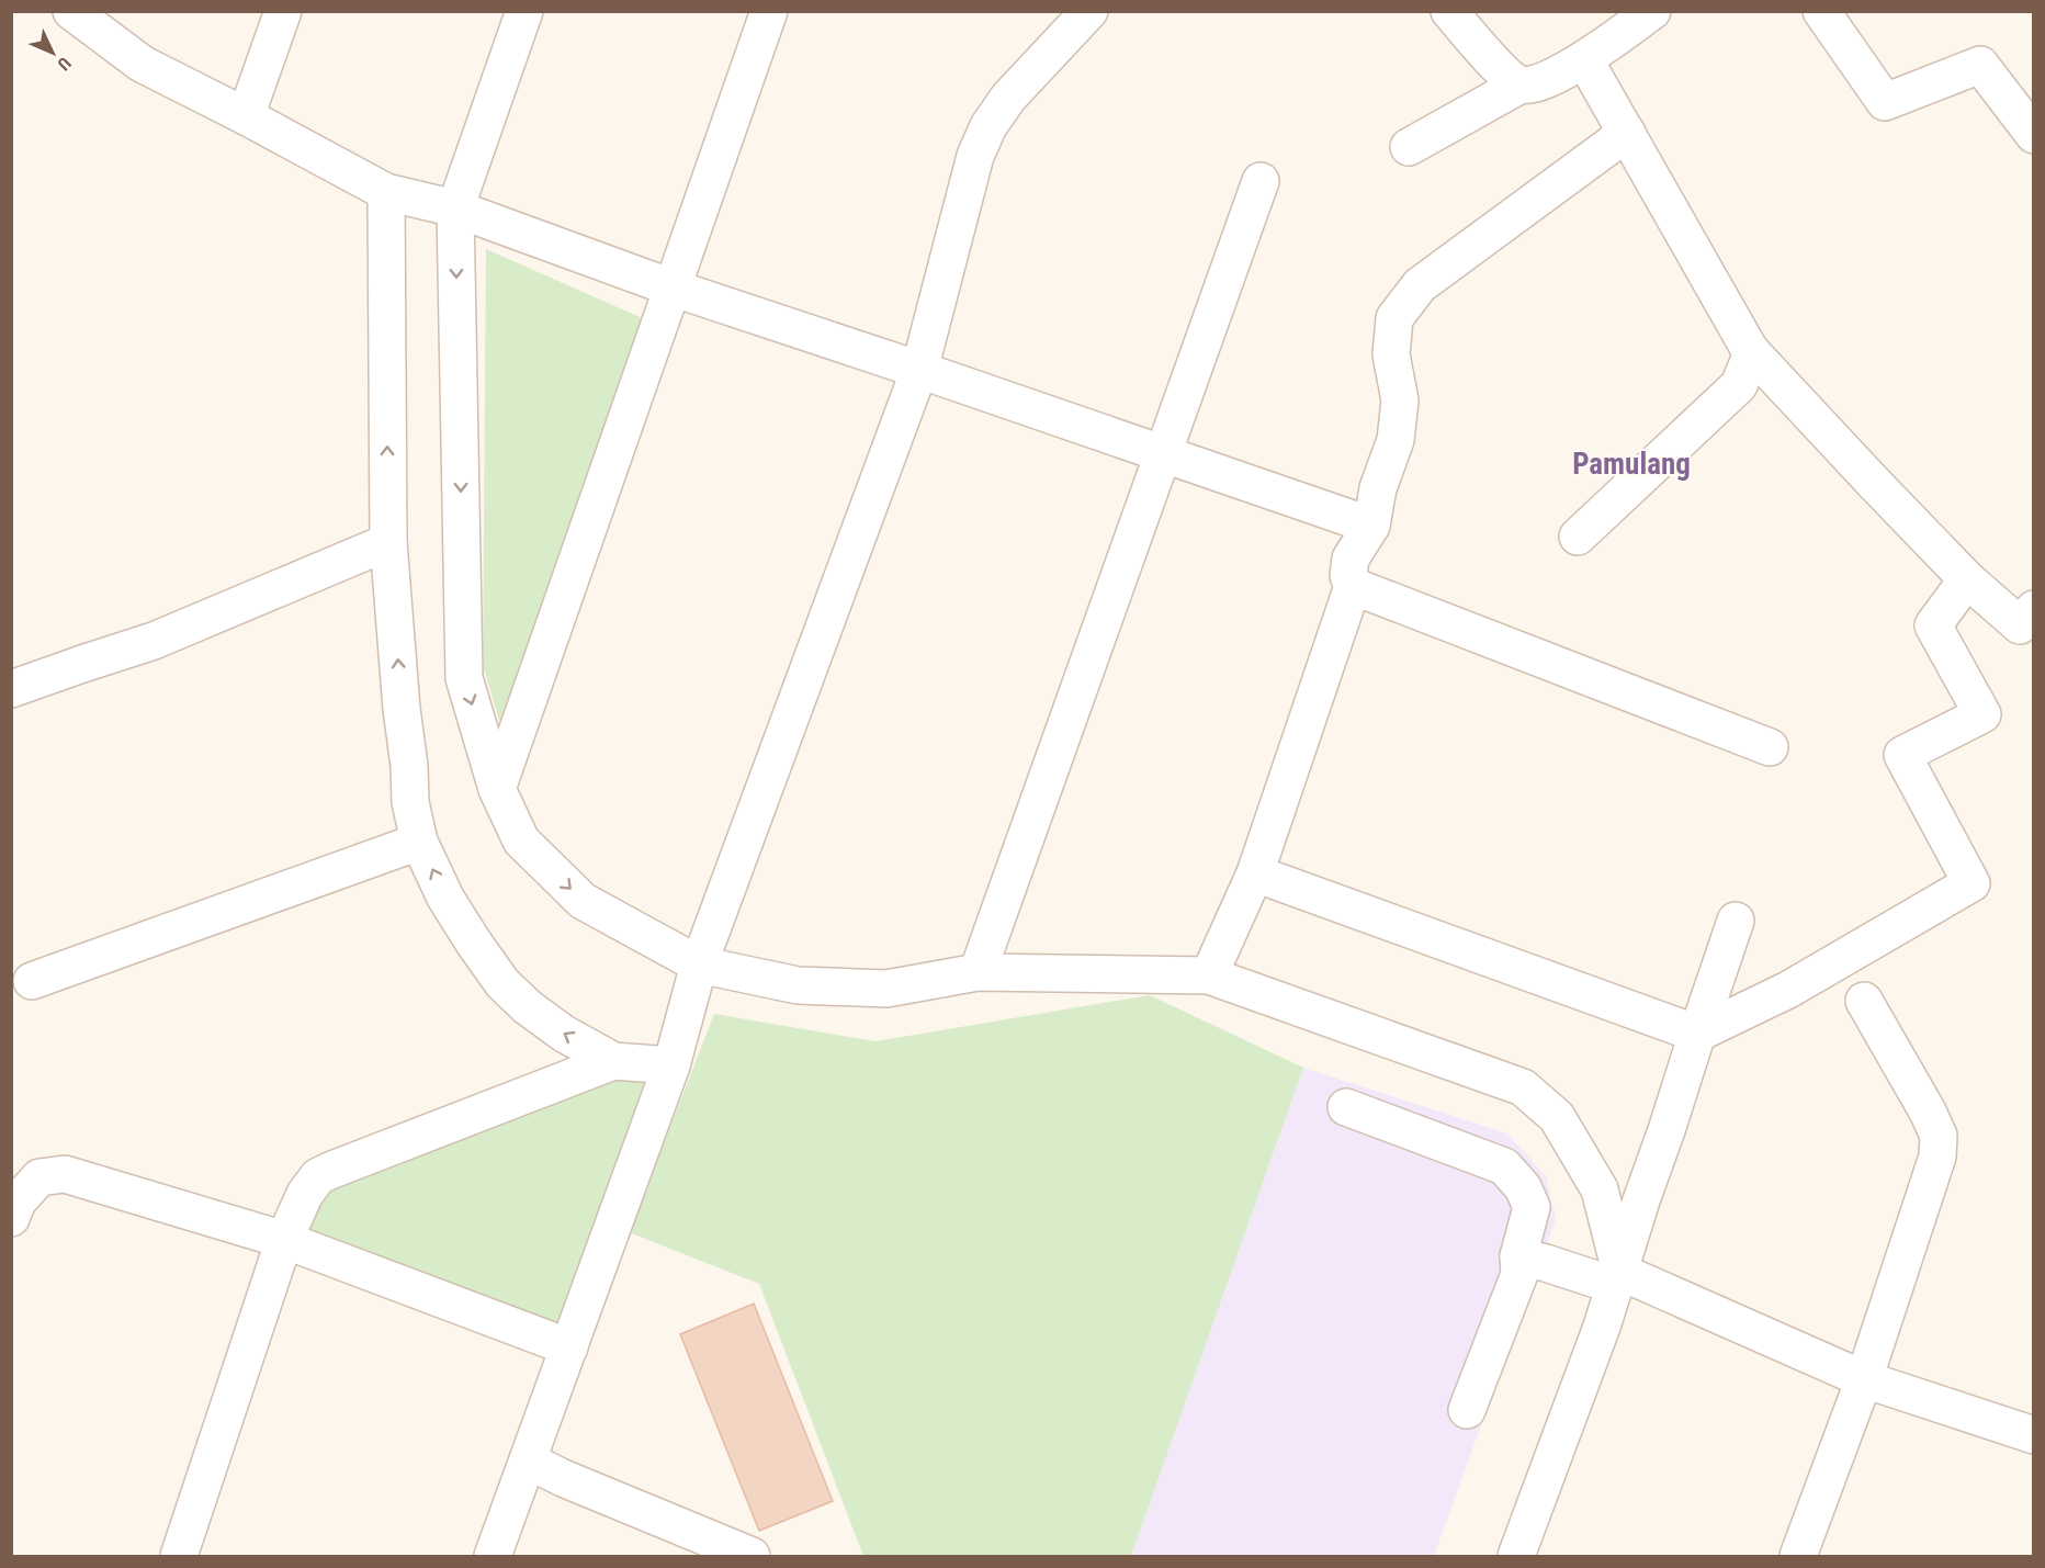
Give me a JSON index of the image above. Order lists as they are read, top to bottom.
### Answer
{
  "districts": ["Pamulang"],
  "north": "bottom right"
}
